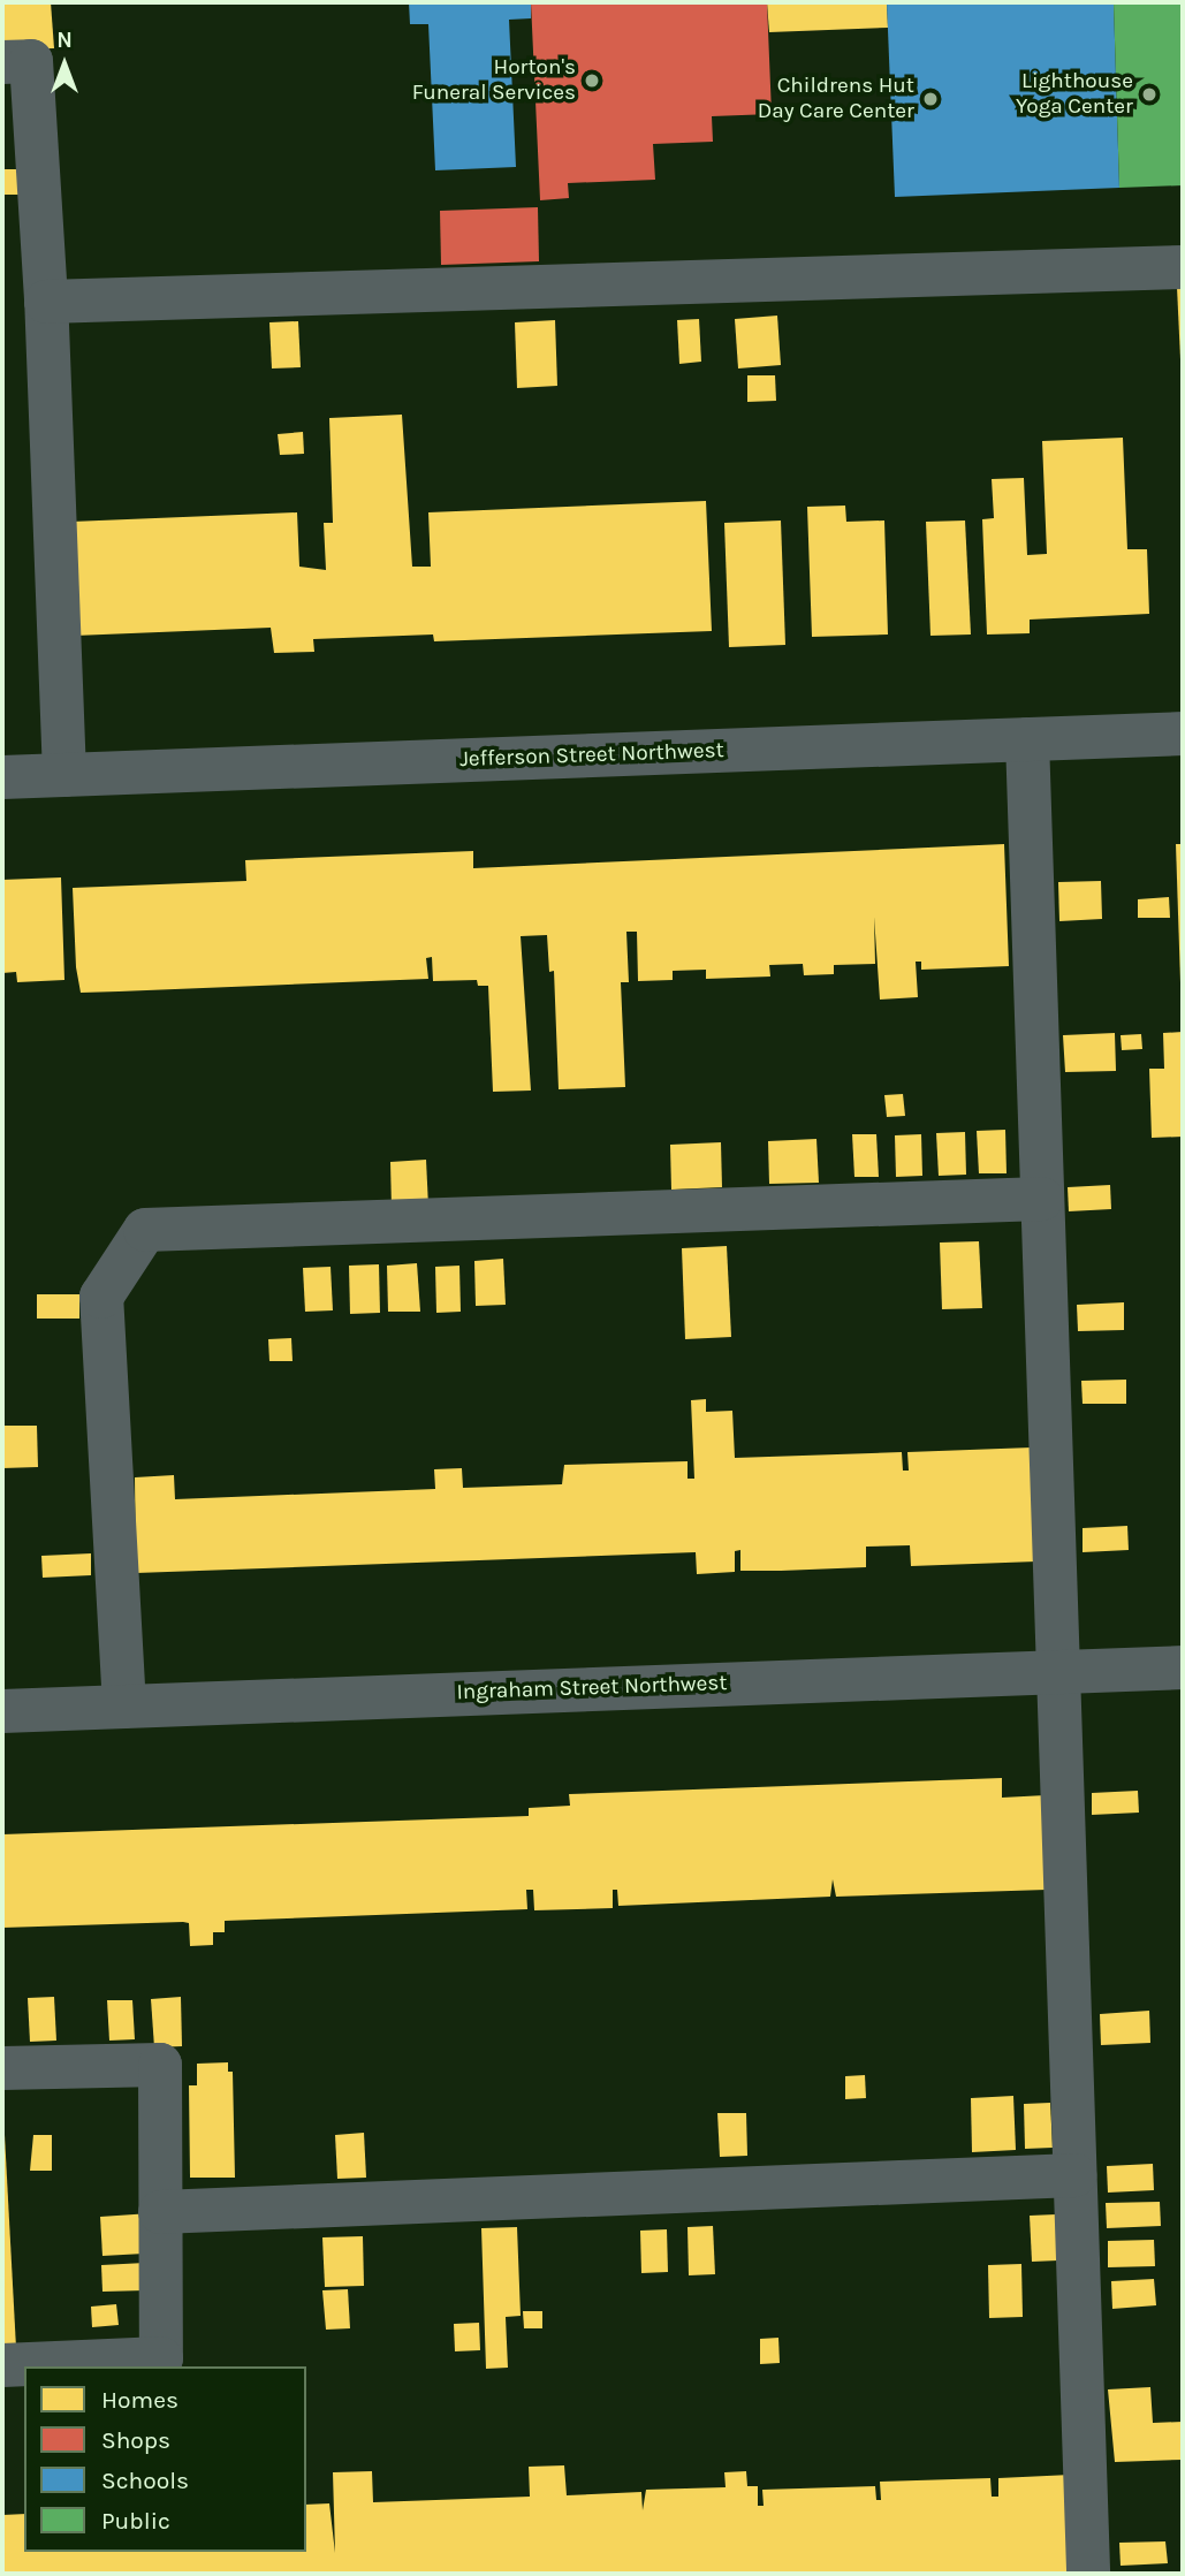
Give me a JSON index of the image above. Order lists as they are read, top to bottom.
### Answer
{
  "streets": {
    "street": ["Jefferson Street Northwest", "Ingraham Street Northwest"]
  },
  "places": ["Horton's Funeral Services", "Lighthouse Yoga Center", "Childrens Hut Day Care Center"],
  "legend": [
    "Homes",
    "Shops",
    "Schools",
    "Public"
  ],
  "north": "top"
}
